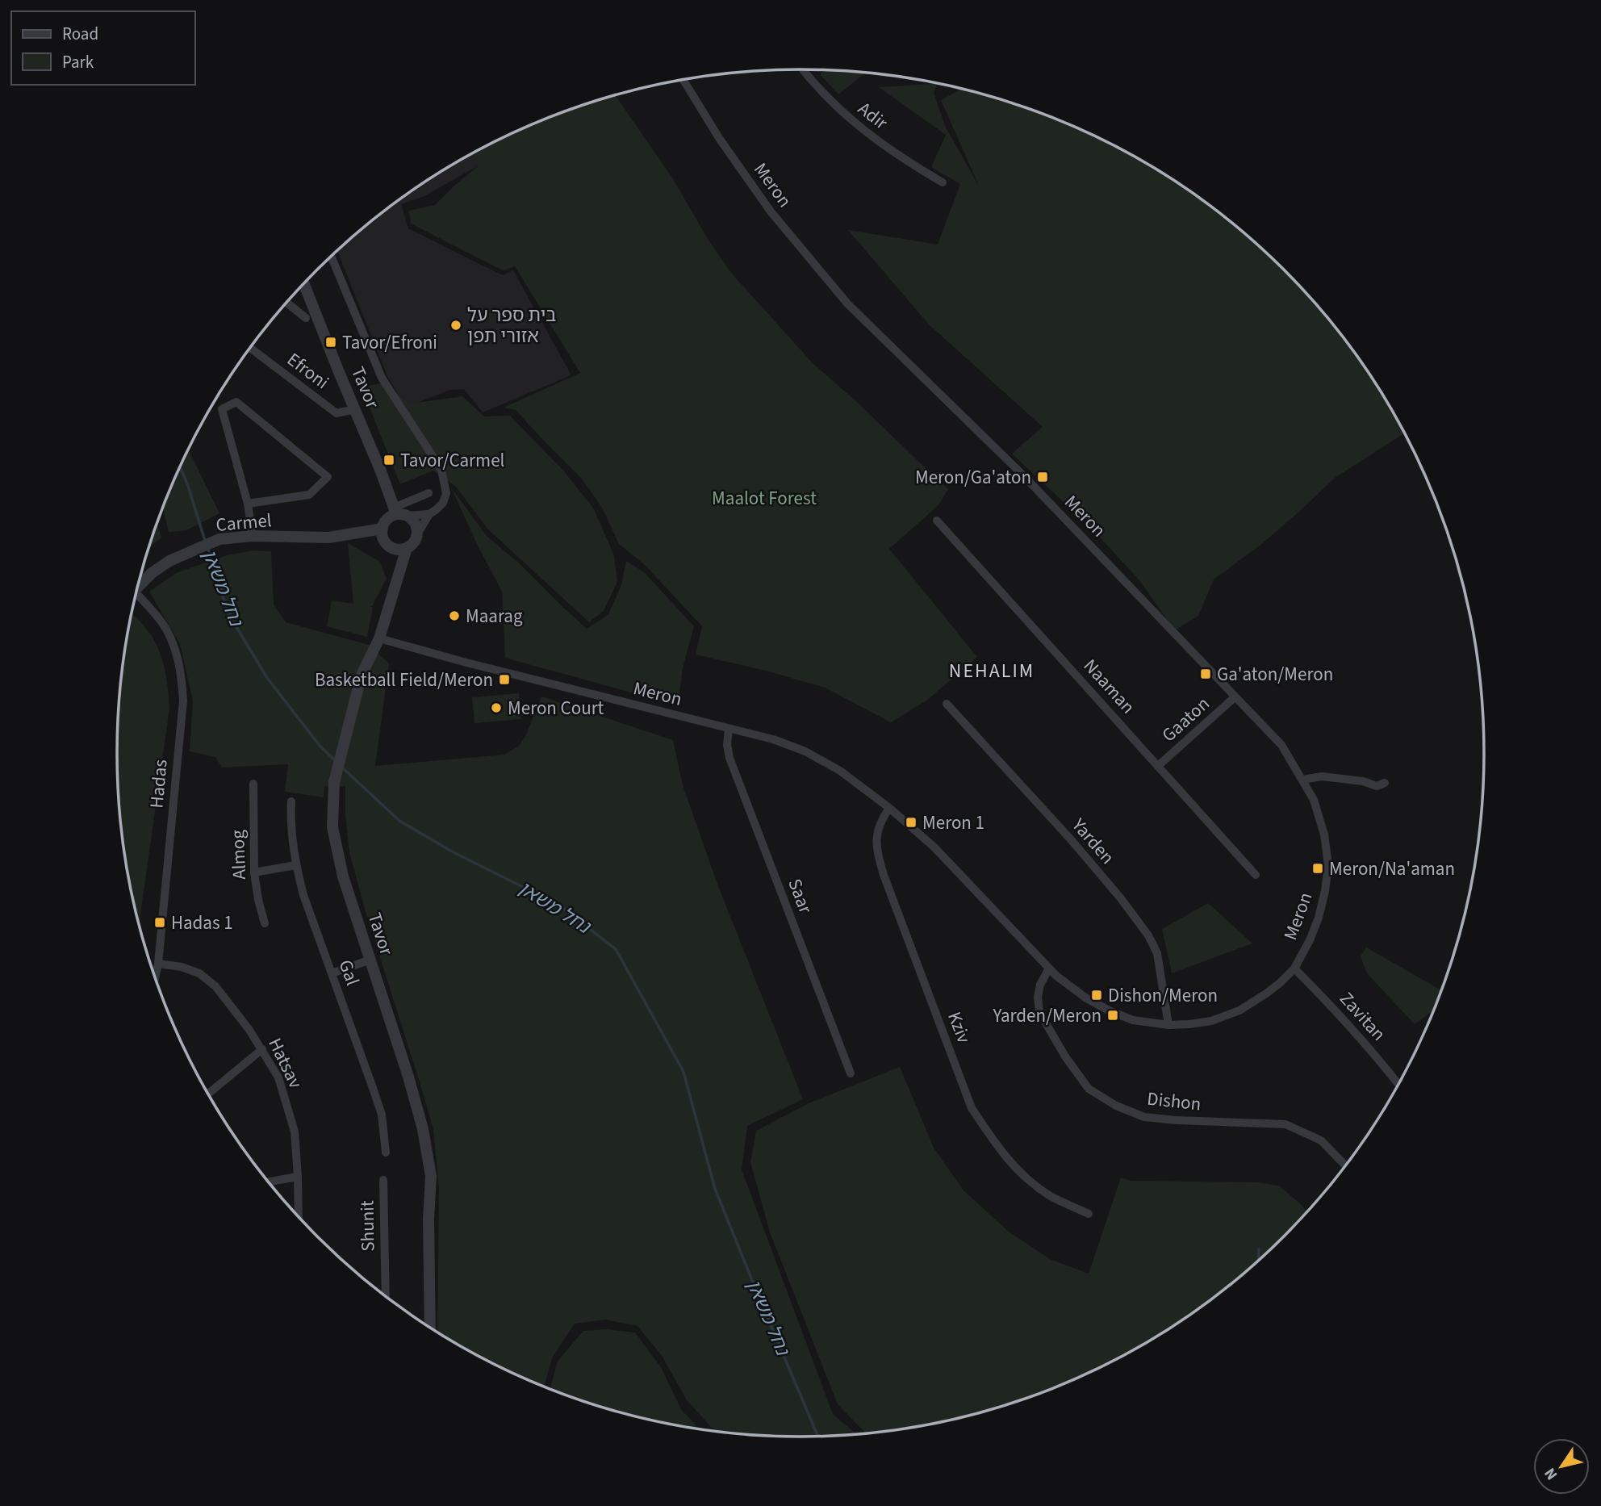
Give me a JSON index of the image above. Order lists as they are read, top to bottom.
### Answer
{
  "streets": {
    "street": [
      "Adir",
      "Meron",
      "Efroni",
      "Tavor",
      "Carmel",
      "Naaman",
      "Gaaton",
      "Hadas",
      "Yarden",
      "Almog",
      "Saar",
      "Gal",
      "Zavitan",
      "Kziv",
      "Hatsav",
      "Dishon",
      "Shunit"
    ]
  },
  "crossings": [
    ["Meron", "Tavor"],
    ["Meron", "Gaaton"],
    ["Meron", "Yarden"],
    ["Meron", "Saar"],
    ["Meron", "Zavitan"],
    ["Meron", "Kziv"],
    ["Meron", "Dishon"],
    ["Efroni", "Tavor"],
    ["Tavor", "Carmel"],
    ["Naaman", "Gaaton"],
    ["Hadas", "Hatsav"]
  ],
  "districts": ["NEHALIM"],
  "water": ["נחל משאן"],
  "parks": ["Maalot Forest"],
  "places": {
    "other": ["בית ספר על אזורי תפן", "Maarag", "Meron Court"],
    "transit": [
      "Tavor/Efroni",
      "Tavor/Carmel",
      "Meron/Ga'aton",
      "Ga'aton/Meron",
      "Basketball Field/Meron",
      "Meron 1",
      "Meron/Na'aman",
      "Hadas 1",
      "Dishon/Meron",
      "Yarden/Meron"
    ]
  },
  "legend": ["Road", "Park"],
  "north": "bottom left"
}
